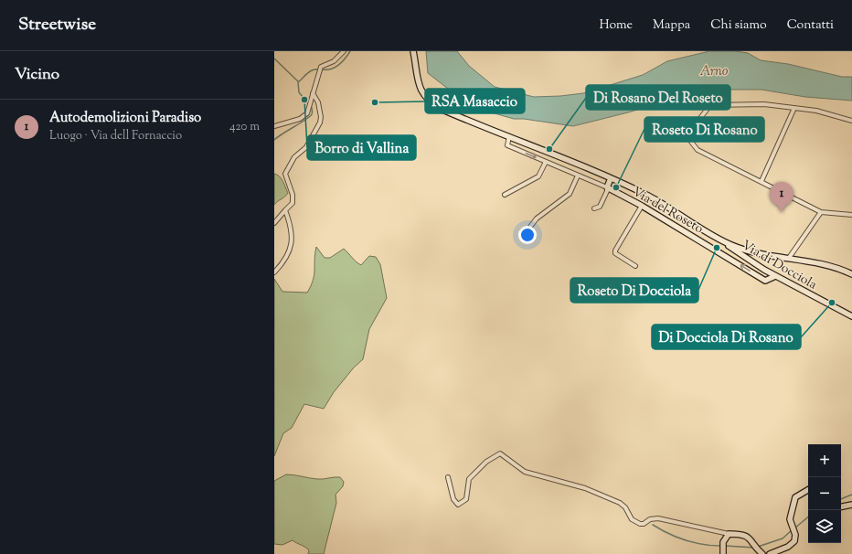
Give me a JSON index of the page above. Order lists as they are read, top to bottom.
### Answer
{
  "streets": {
    "street": ["Via del Roseto", "Via di Docciola"]
  },
  "crossings": [
    ["Via del Roseto", "Via di Docciola"]
  ],
  "water": ["Arno"],
  "places": [
    "Borro di Vallina",
    "RSA Masaccio",
    "Di Rosano Del Roseto",
    "Roseto Di Rosano",
    "Roseto Di Docciola",
    "Di Docciola Di Rosano"
  ],
  "page": {
    "header": "Streetwise",
    "nav": [
      "Home",
      "Mappa",
      "Chi siamo",
      "Contatti"
    ],
    "heading": "Vicino",
    "list": [
      {
        "mark": "1",
        "name": "Autodemolizioni Paradiso",
        "note": "Luogo · Via dell Fornaccio",
        "value": "420 m"
      }
    ],
    "pins": "1",
    "map_buttons": ["+", "−"]
  }
}
